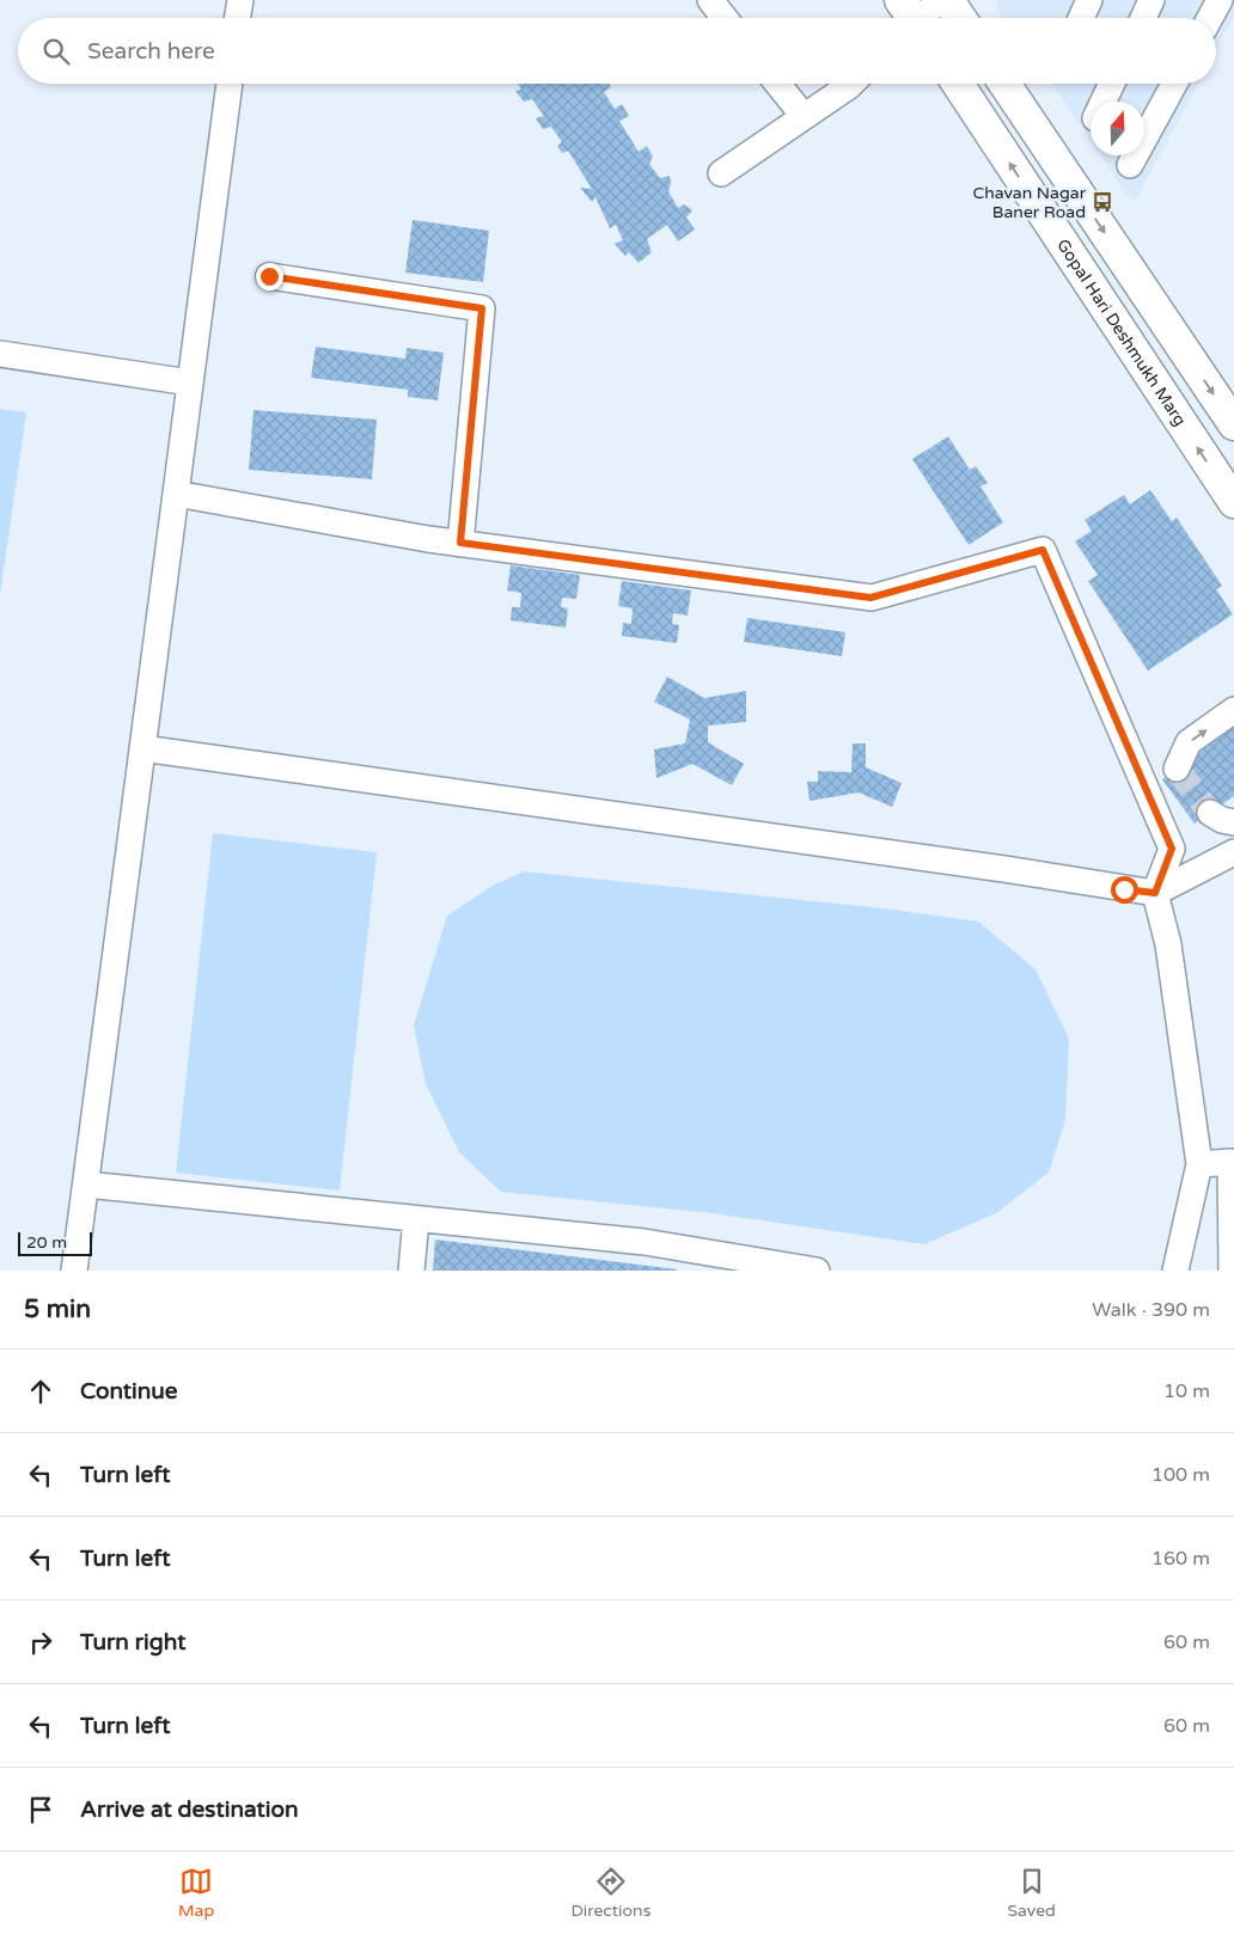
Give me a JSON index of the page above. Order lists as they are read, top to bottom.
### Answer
{
  "streets": {
    "main road": ["Gopal Hari Deshmukh Marg"]
  },
  "places": {
    "bus stop": ["Chavan Nagar Baner Road"]
  },
  "scale_bar": "20 m",
  "north": "top",
  "page": {
    "search": "Search here",
    "scale": "20 m",
    "heading": ["5 min", "Walk · 390 m"],
    "list": [
      ["Continue", "10 m"],
      ["Turn left", "100 m"],
      ["Turn left", "160 m"],
      ["Turn right", "60 m"],
      ["Turn left", "60 m"],
      "Arrive at destination"
    ],
    "nav": ["Map", "Directions", "Saved"]
  }
}
